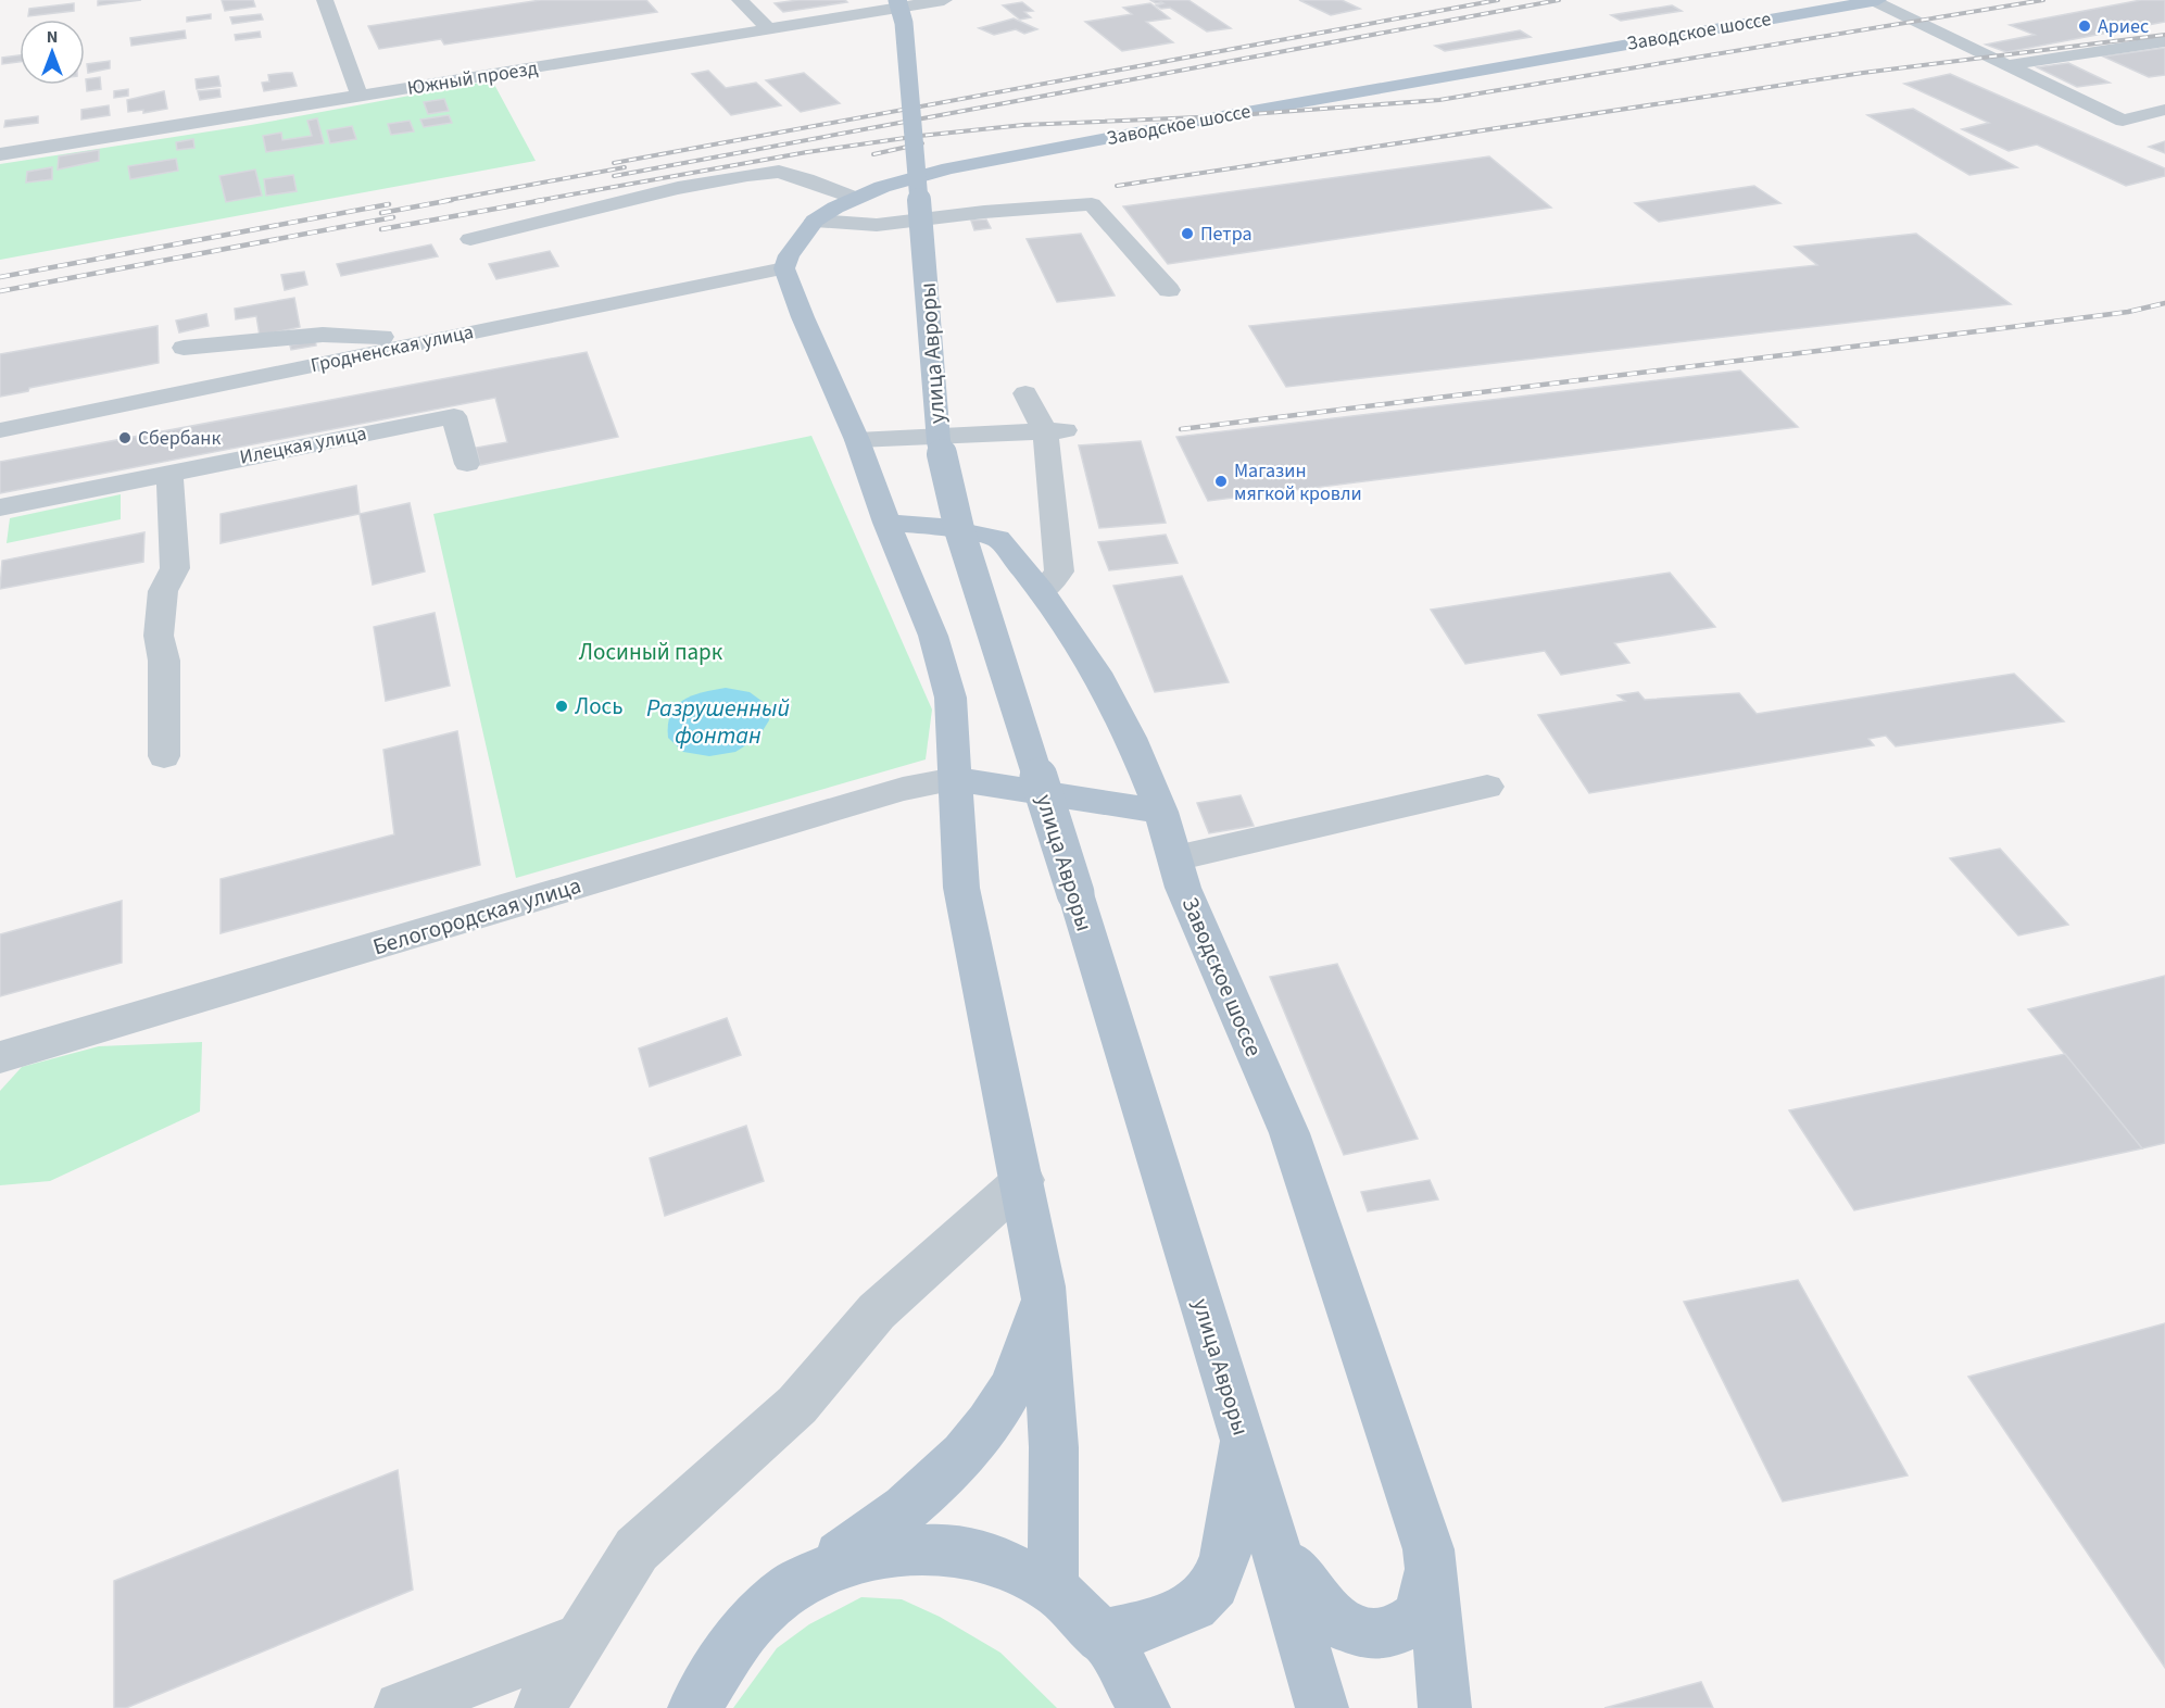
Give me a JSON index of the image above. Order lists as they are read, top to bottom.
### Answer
{
  "streets": {
    "main road": ["Заводское шоссе", "улица Авроры"],
    "street": [
      "Южный проезд",
      "Гродненская улица",
      "Илецкая улица",
      "Белогородская улица"
    ]
  },
  "crossings": [
    ["Заводское шоссе", "Гродненская улица"],
    ["Заводское шоссе", "улица Авроры"]
  ],
  "water": ["Разрушенный фонтан"],
  "parks": ["Лосиный парк"],
  "places": [
    "Ариес",
    "Петра",
    "Сбербанк",
    "Магазин мягкой кровли",
    "Лось"
  ],
  "north": "top"
}
